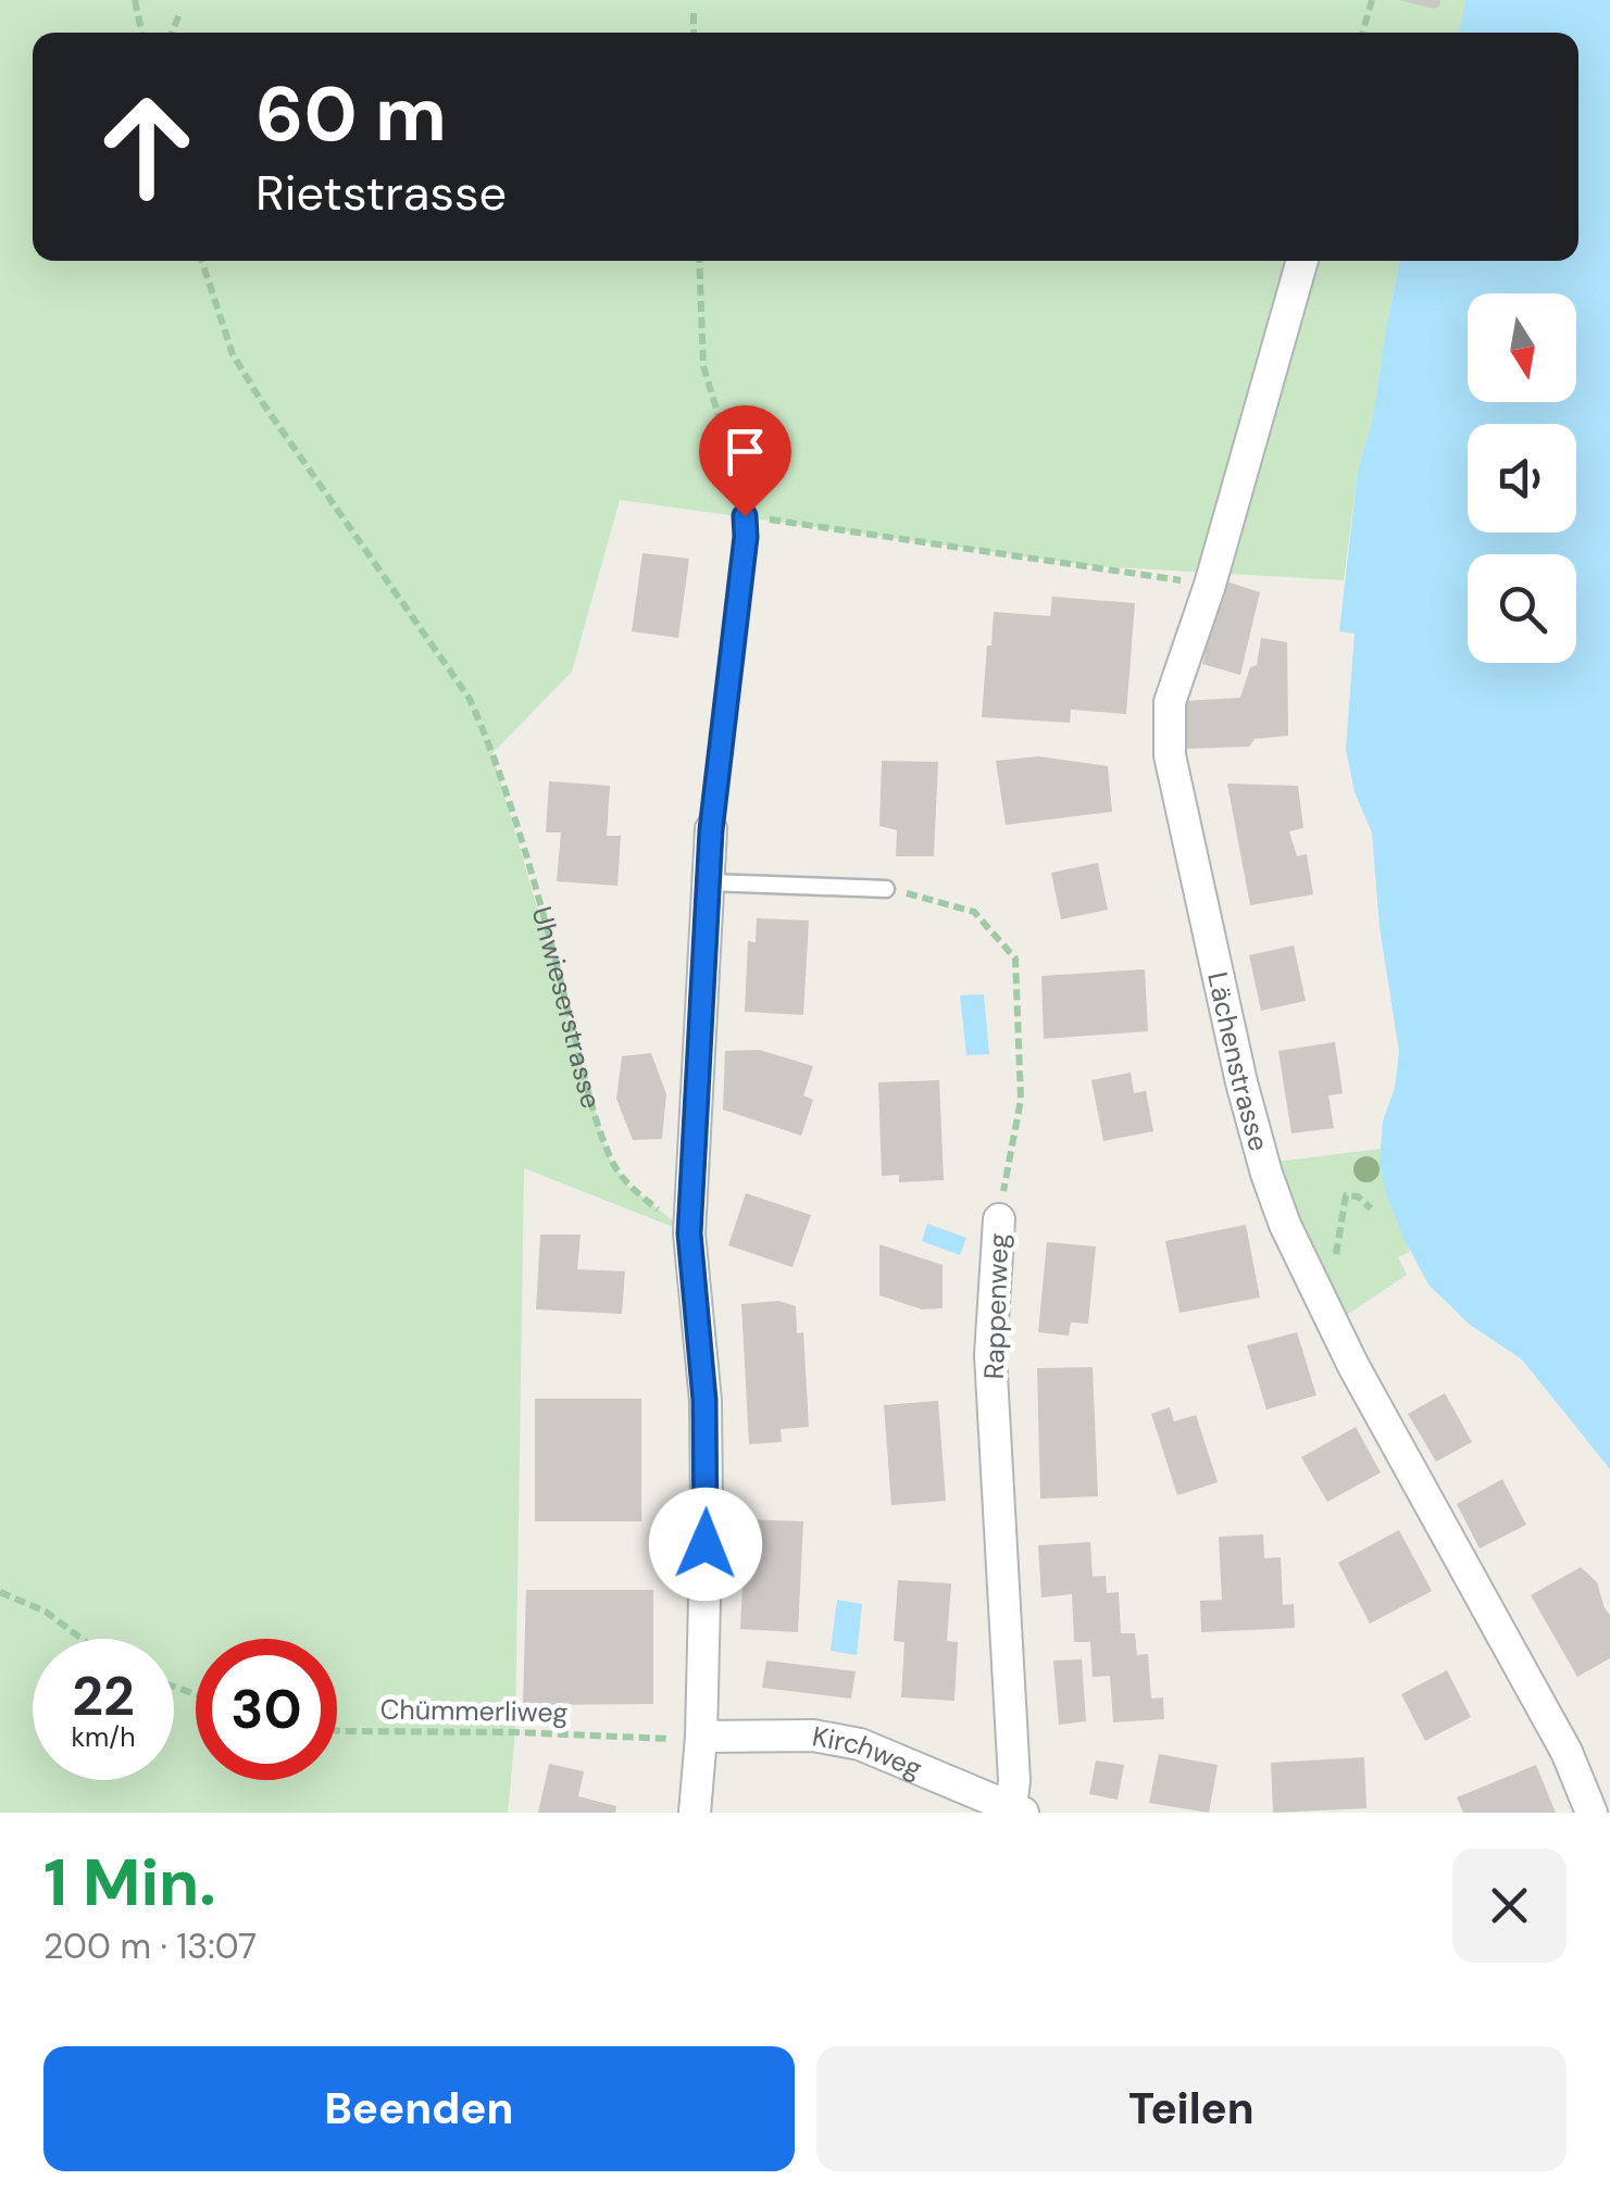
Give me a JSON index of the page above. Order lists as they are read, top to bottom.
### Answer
{
  "streets": {
    "street": ["Lächenstrasse", "Rappenweg", "Kirchweg"],
    "path": ["Uhwieserstrasse", "Chümmerliweg"]
  },
  "crossings": [
    ["Rappenweg", "Kirchweg"]
  ],
  "north": "bottom",
  "page": {
    "turn": ["60 m", "Rietstrasse"],
    "speed": "22 km/h",
    "limit": "30",
    "heading": ["1 Min.", "200 m · 13:07"],
    "buttons": ["Beenden", "Teilen"]
  }
}
